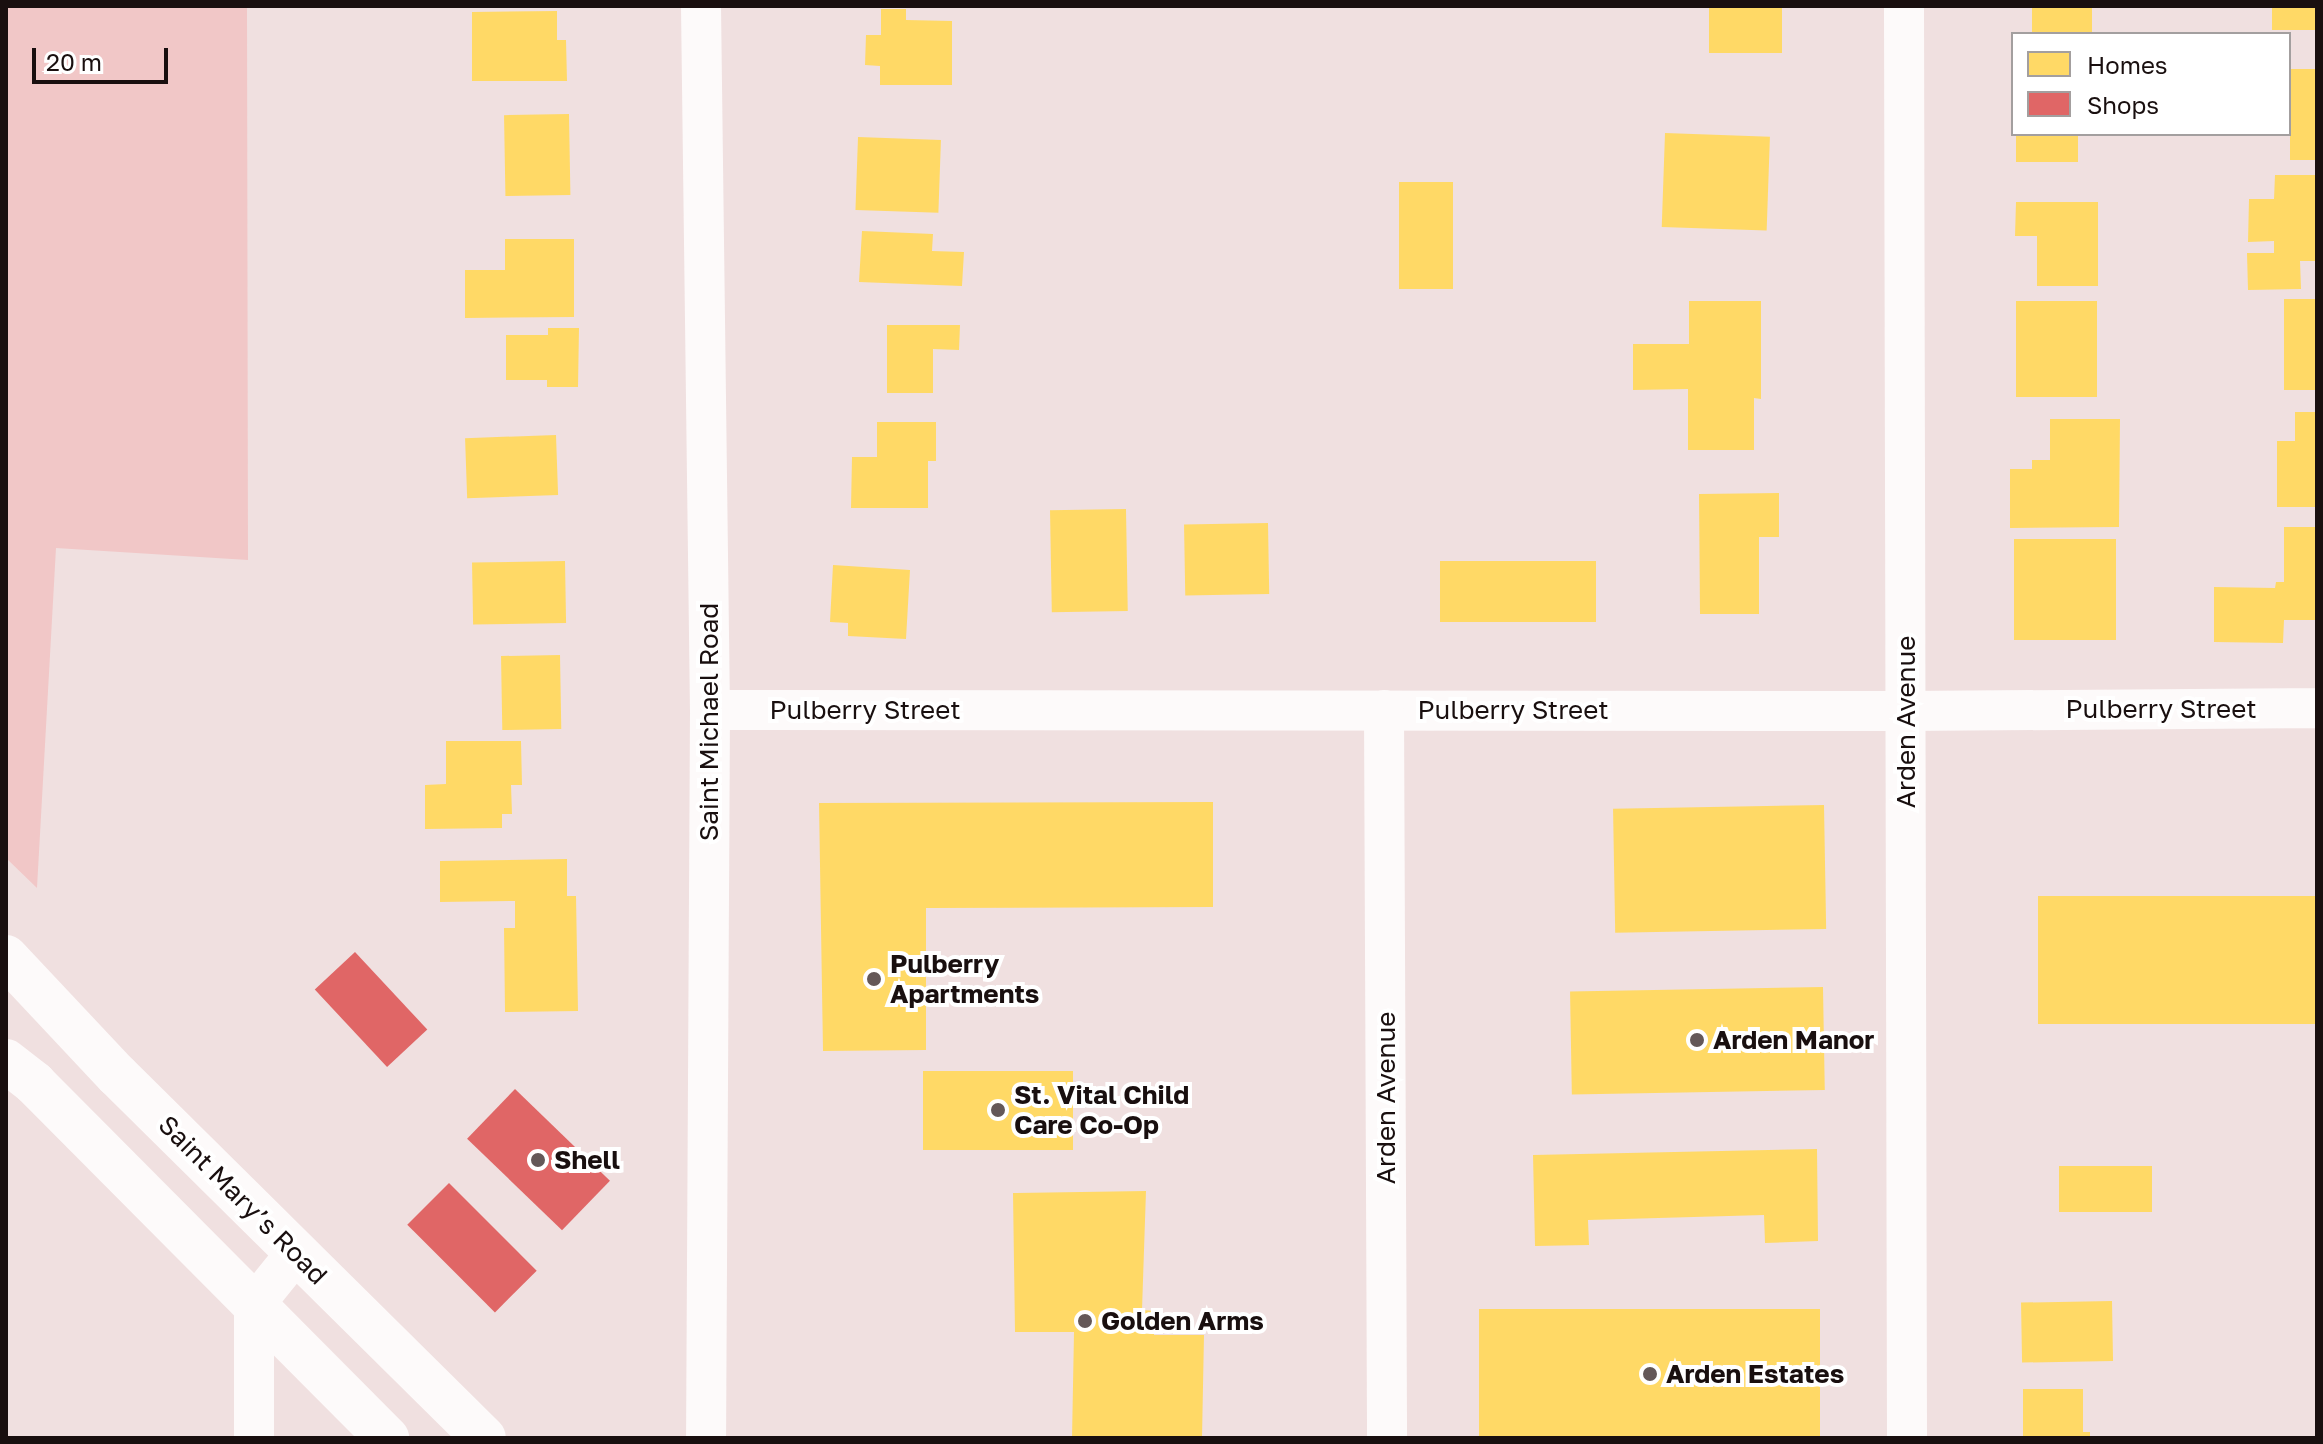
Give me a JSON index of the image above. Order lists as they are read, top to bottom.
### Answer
{
  "streets": {
    "main road": ["Saint Mary’s Road"],
    "street": ["Pulberry Street", "Saint Michael Road", "Arden Avenue"]
  },
  "crossings": [
    ["Pulberry Street", "Saint Michael Road"],
    ["Pulberry Street", "Arden Avenue"]
  ],
  "places": [
    "Pulberry Apartments",
    "Arden Manor",
    "St. Vital Child Care Co-Op",
    "Shell",
    "Golden Arms",
    "Arden Estates"
  ],
  "legend": ["Homes", "Shops"],
  "scale_bar": "20 m"
}
